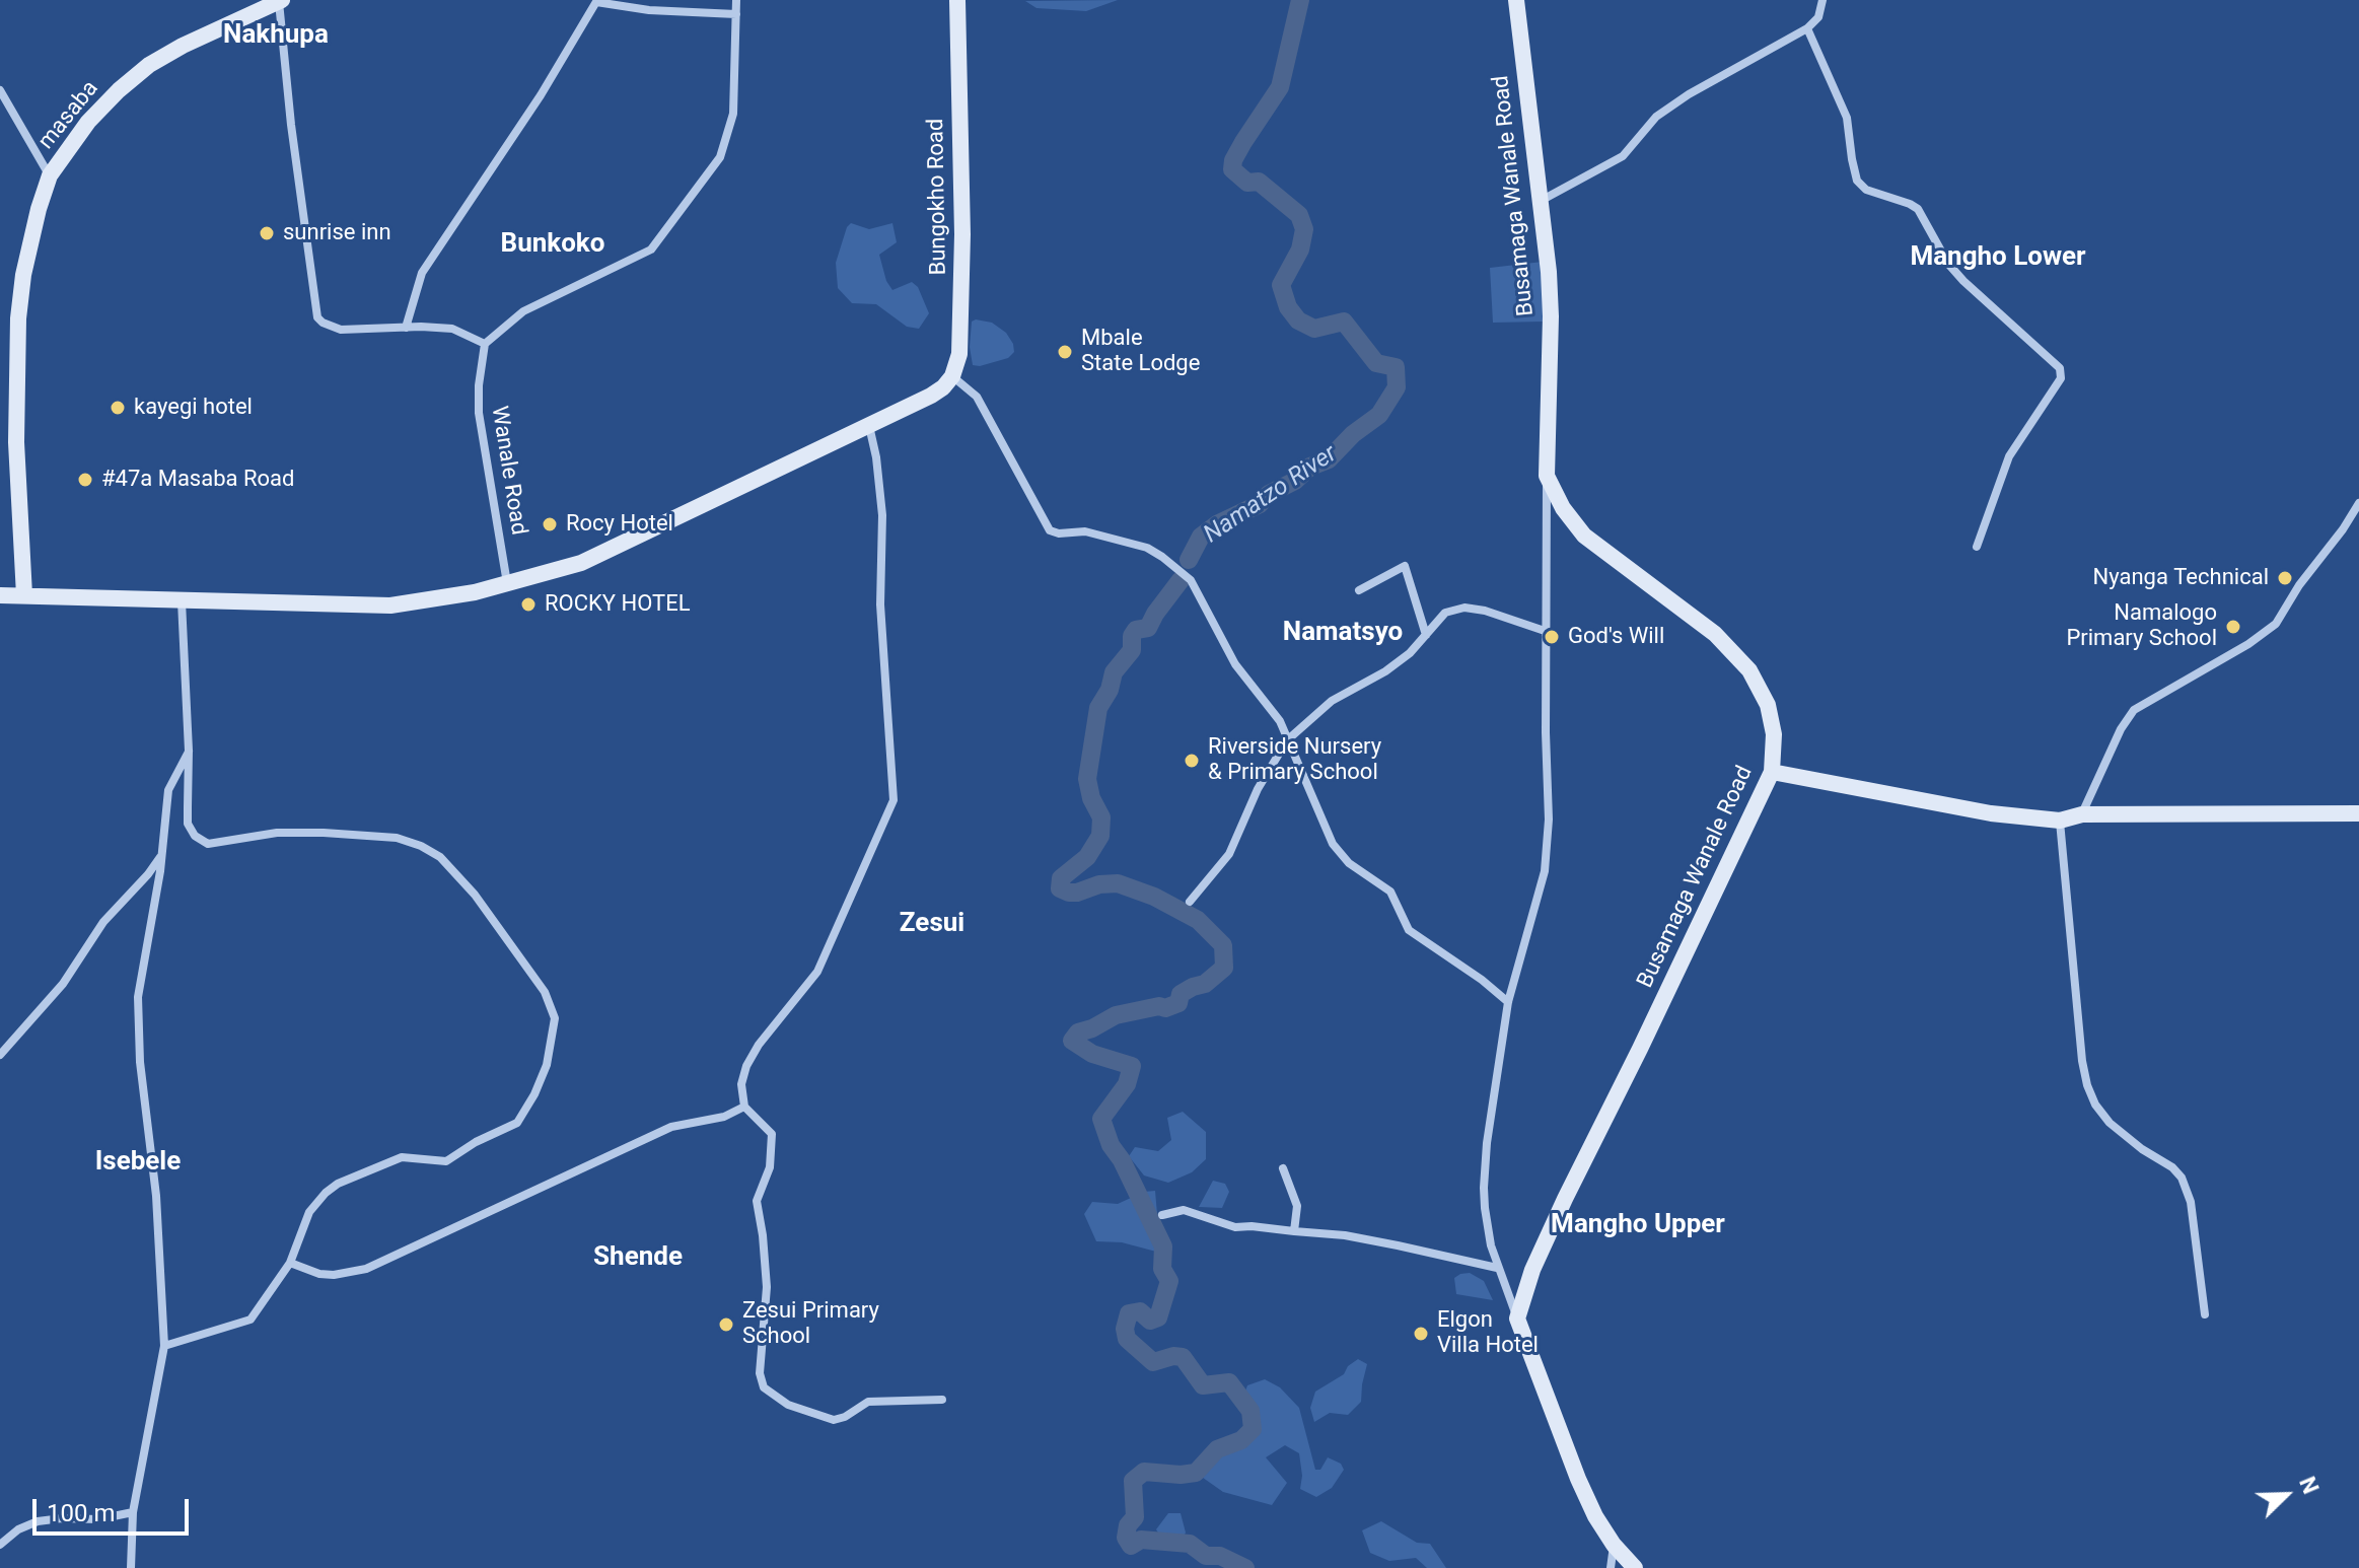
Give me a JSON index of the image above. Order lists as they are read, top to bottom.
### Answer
{
  "streets": {
    "street": [
      "masaba",
      "Busamaga Wanale Road",
      "Bungokho Road",
      "Wanale Road"
    ]
  },
  "districts": [
    "Nakhupa",
    "Bunkoko",
    "Mangho Lower",
    "Namatsyo",
    "Zesui",
    "Isebele",
    "Mangho Upper",
    "Shende"
  ],
  "water": ["Namatzo River"],
  "places": [
    "sunrise inn",
    "Mbale State Lodge",
    "kayegi hotel",
    "#47a Masaba Road",
    "Rocy Hotel",
    "Nyanga Technical",
    "ROCKY HOTEL",
    "Namalogo Primary School",
    "God's Will",
    "Riverside Nursery & Primary School",
    "Zesui Primary School",
    "Elgon Villa Hotel"
  ],
  "scale_bar": "100 m",
  "north": "top right"
}
